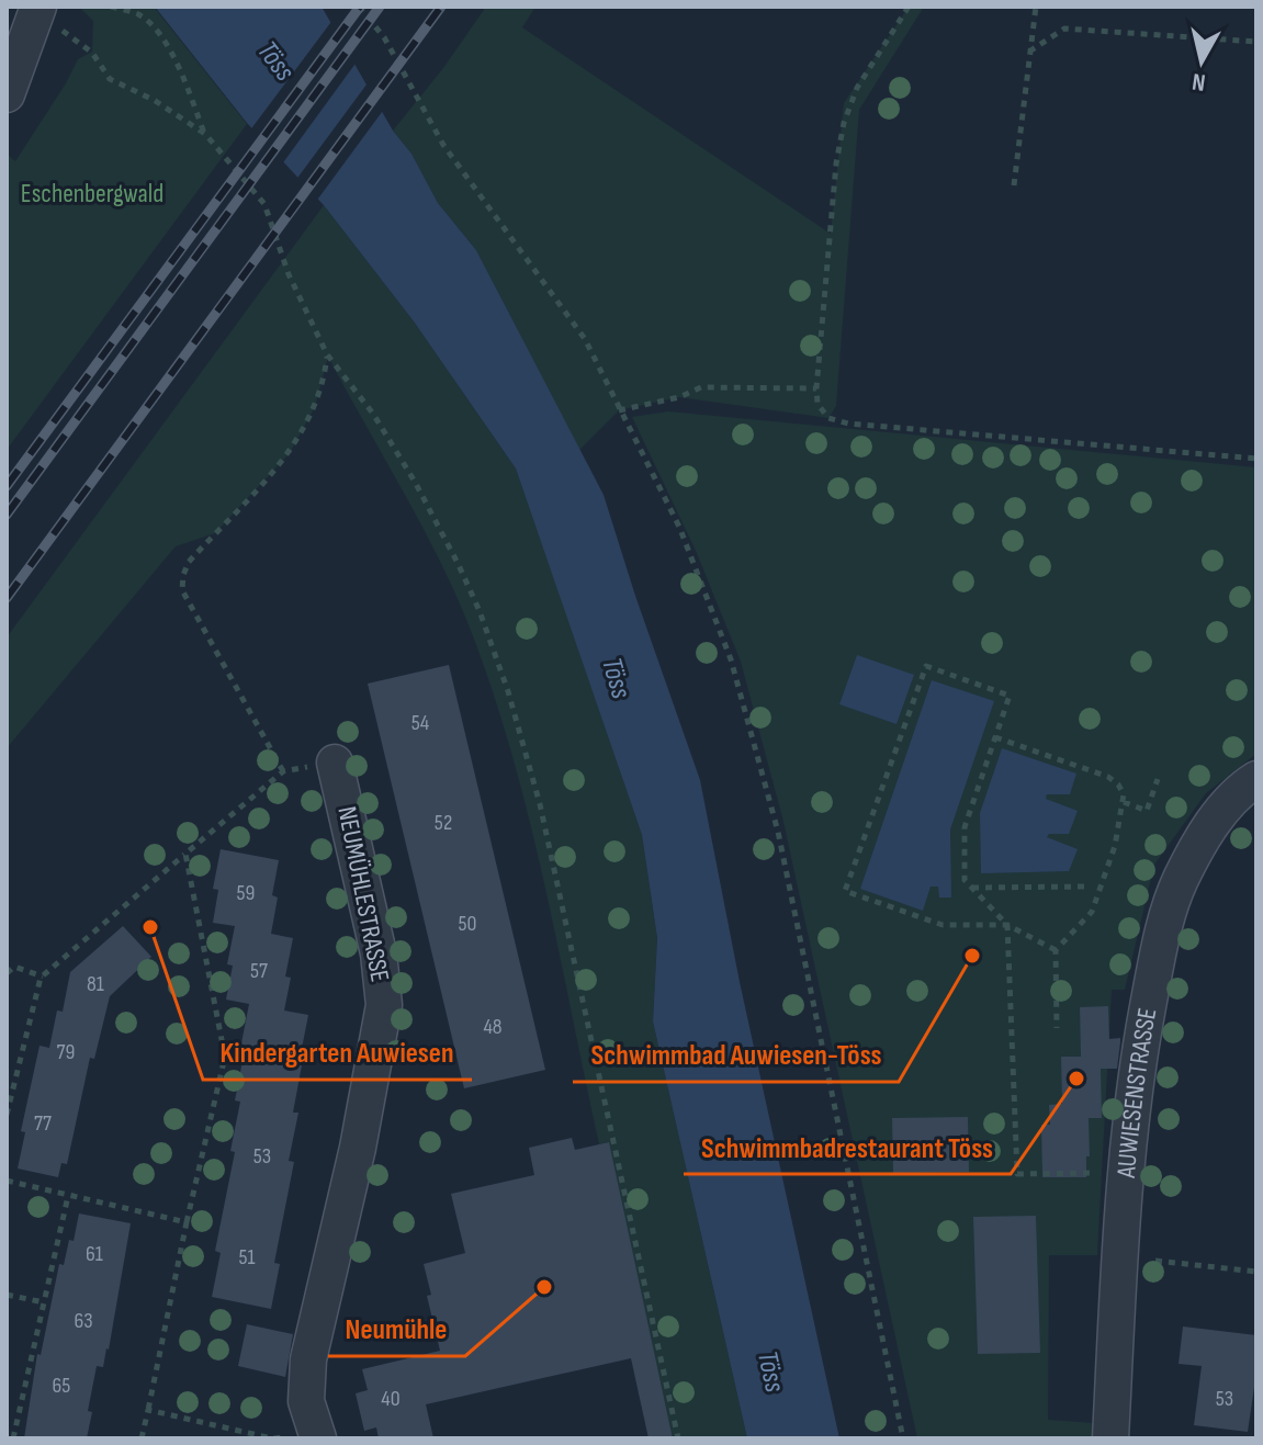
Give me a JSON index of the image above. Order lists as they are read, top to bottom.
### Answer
{
  "streets": {
    "street": ["NEUMÜHLESTRASSE", "AUWIESENSTRASSE"]
  },
  "water": ["Töss"],
  "parks": ["Eschenbergwald"],
  "places": [
    "Kindergarten Auwiesen",
    "Schwimmbad Auwiesen-Töss",
    "Schwimmbadrestaurant Töss",
    "Neumühle"
  ],
  "house_numbers": [
    "54",
    "52",
    "59",
    "50",
    "57",
    "81",
    "48",
    "79",
    "77",
    "53",
    "61",
    "51",
    "63",
    "65",
    "40",
    "53"
  ],
  "north": "bottom"
}
